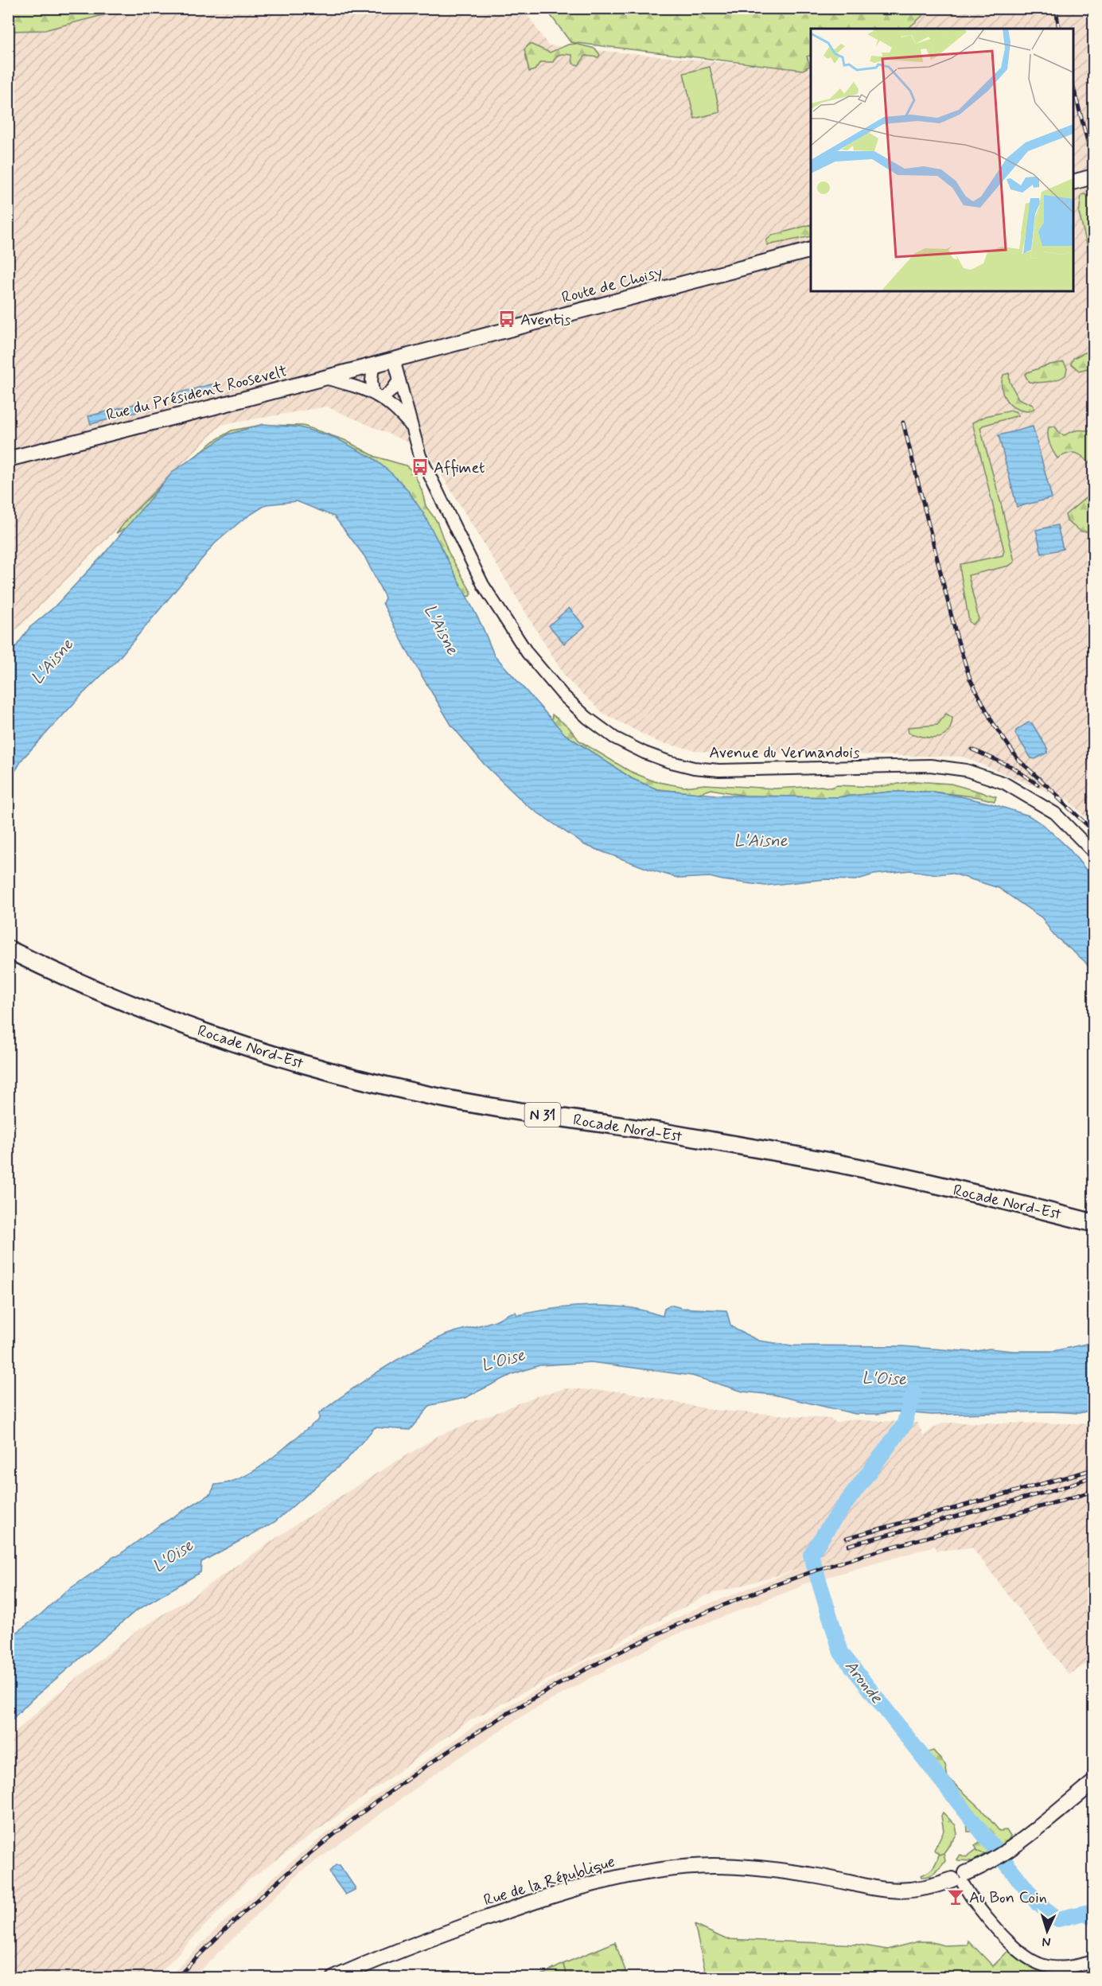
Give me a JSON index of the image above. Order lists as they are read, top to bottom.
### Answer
{
  "streets": {
    "main road": ["Rocade Nord-Est", "N 31"],
    "street": [
      "Route de Choisy",
      "Rue du Président Roosevelt",
      "Avenue du Vermandois",
      "Rue de la République"
    ]
  },
  "crossings": [
    ["Route de Choisy", "Rue du Président Roosevelt"],
    ["Route de Choisy", "Avenue du Vermandois"],
    ["Rue du Président Roosevelt", "Avenue du Vermandois"]
  ],
  "water": ["L'Aisne", "L'Oise", "Aronde"],
  "places": {
    "bus stop": ["Aventis", "Affimet"],
    "bar": ["Au Bon Coin"]
  },
  "north": "bottom"
}
